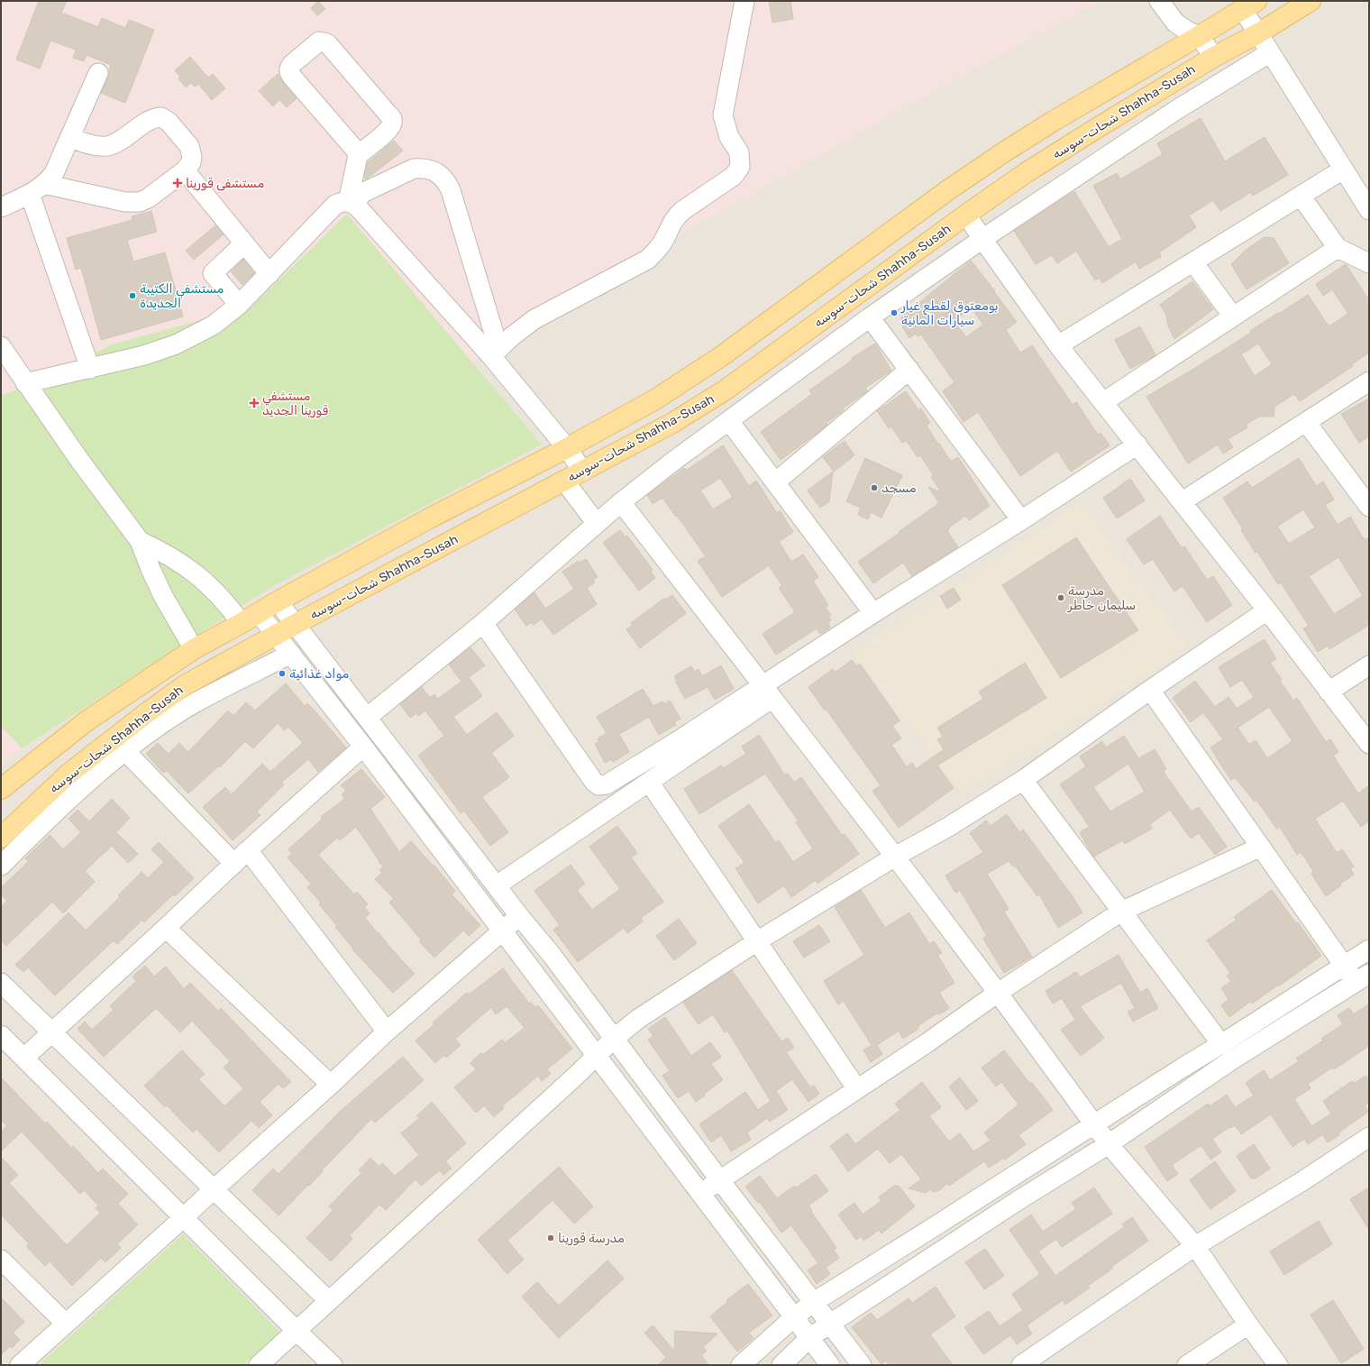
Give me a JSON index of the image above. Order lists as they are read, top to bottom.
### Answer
{
  "streets": {
    "main road": ["شحات-سوسه Shahha-Susah"]
  },
  "places": {
    "health": ["مستشفى قورينا", "مستشفي قورينا الجديد"],
    "other": [
      "مستشفي الكتيبة الجديدة",
      "بومعتوق لقطع غيار سيارات المانية",
      "مسجد",
      "مدرسة سليمان خاطر",
      "مواد غذائية",
      "مدرسة قورينا"
    ]
  }
}
